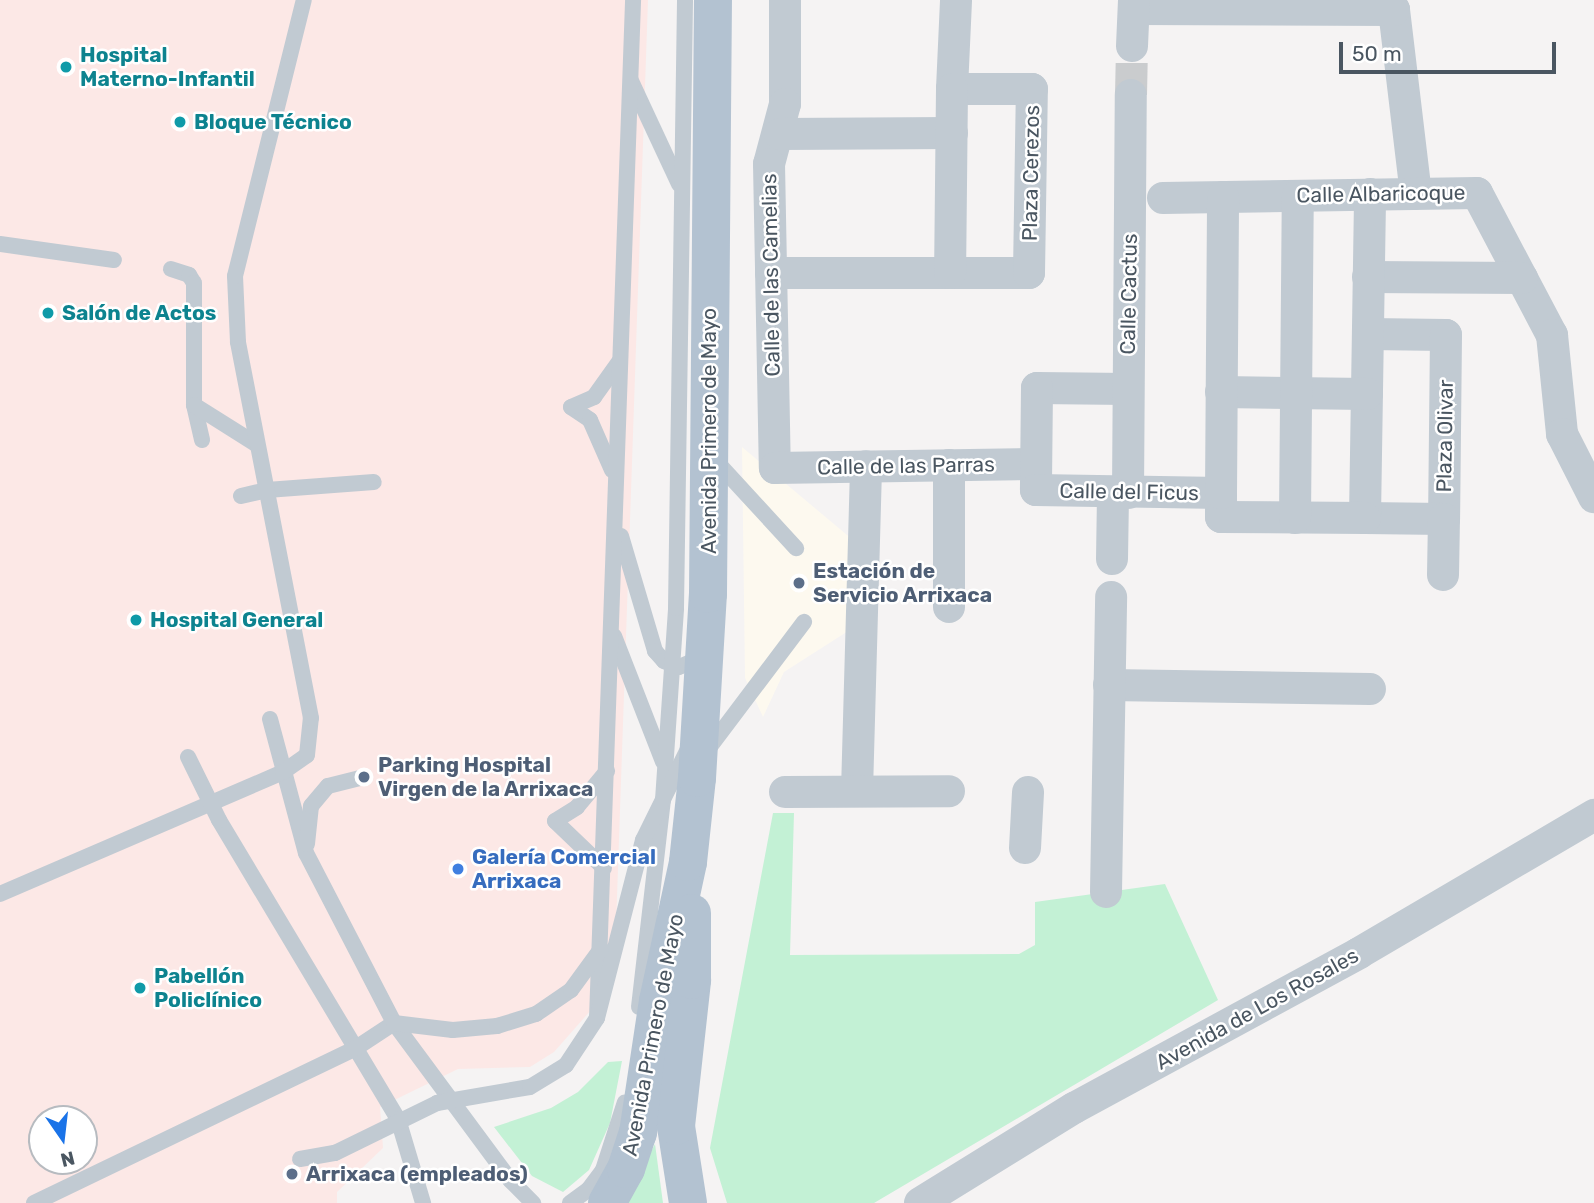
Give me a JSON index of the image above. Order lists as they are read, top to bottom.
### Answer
{
  "streets": {
    "main road": ["Avenida Primero de Mayo"],
    "street": [
      "Plaza Cerezos",
      "Calle Albaricoque",
      "Calle de las Camelias",
      "Calle Cactus",
      "Plaza Olivar",
      "Calle de las Parras",
      "Calle del Ficus",
      "Avenida de Los Rosales"
    ]
  },
  "crossings": [
    ["Calle de las Camelias", "Calle de las Parras"],
    ["Calle Cactus", "Calle del Ficus"],
    ["Plaza Olivar", "Calle del Ficus"],
    ["Calle de las Parras", "Calle del Ficus"]
  ],
  "places": [
    "Hospital Materno-Infantil",
    "Bloque Técnico",
    "Salón de Actos",
    "Estación de Servicio Arrixaca",
    "Hospital General",
    "Parking Hospital Virgen de la Arrixaca",
    "Galería Comercial Arrixaca",
    "Pabellón Policlínico",
    "Arrixaca (empleados)"
  ],
  "scale_bar": "50 m",
  "north": "bottom"
}
